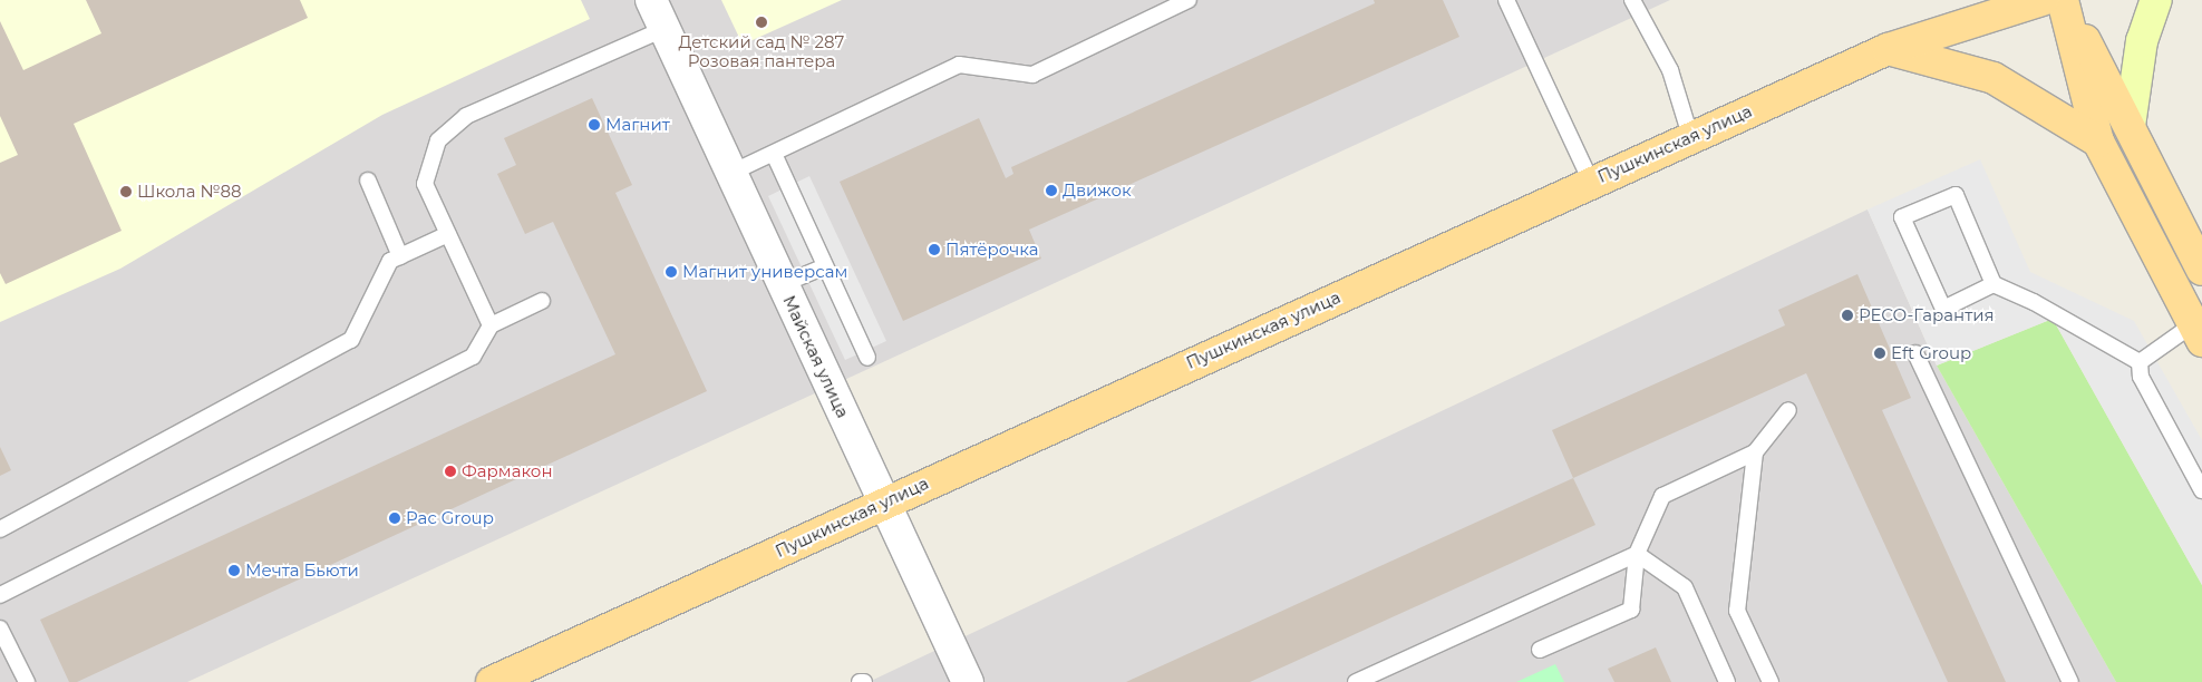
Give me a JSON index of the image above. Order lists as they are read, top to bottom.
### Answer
{
  "streets": {
    "main road": ["Пушкинская улица"],
    "street": ["Майская улица"]
  },
  "crossings": [
    ["Пушкинская улица", "Майская улица"]
  ],
  "places": [
    "Детский сад № 287 Розовая пантера",
    "Магнит",
    "Движок",
    "Школа №88",
    "Пятёрочка",
    "Магнит универсам",
    "РЕСО-Гарантия",
    "Eft Group",
    "Фармакон",
    "Pac Group",
    "Мечта Бьюти"
  ]
}
